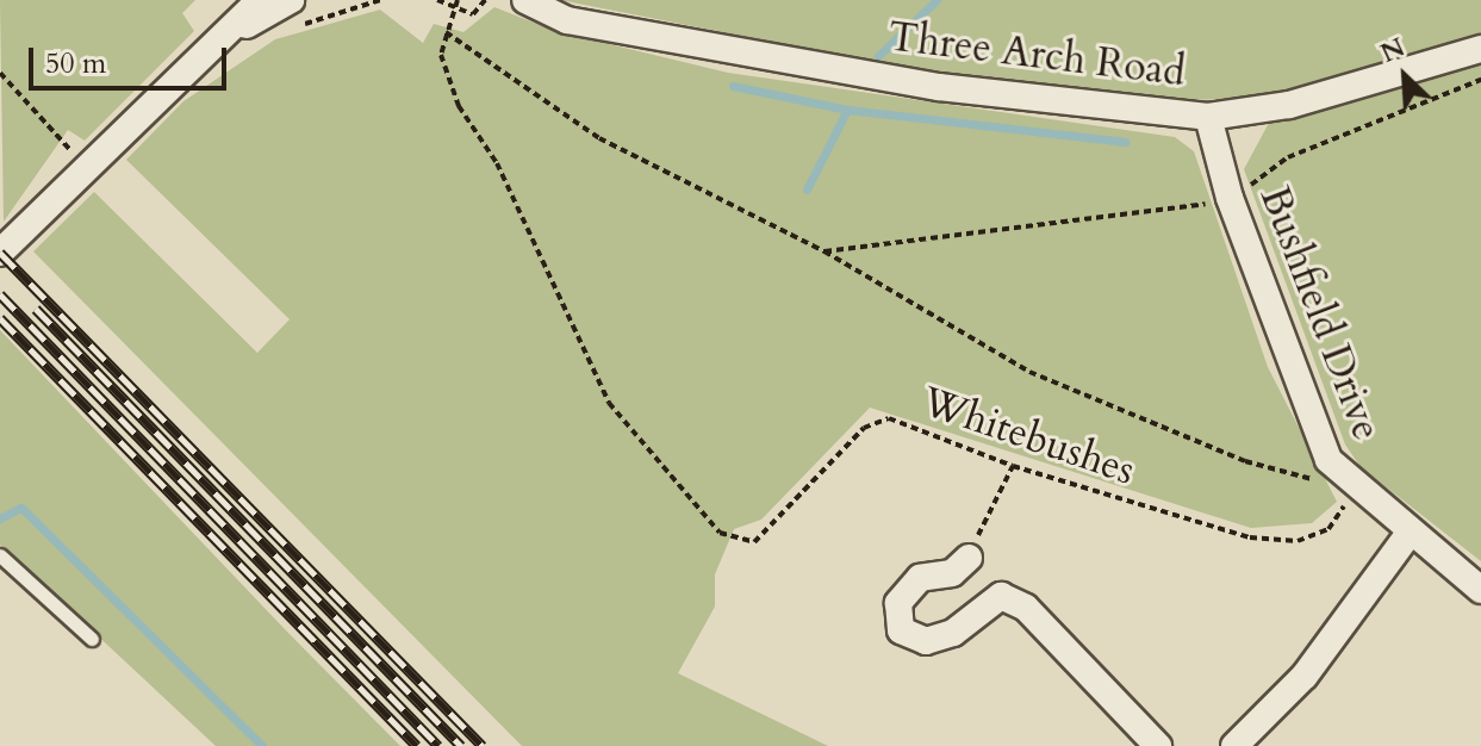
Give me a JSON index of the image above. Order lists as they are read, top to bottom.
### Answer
{
  "streets": {
    "street": ["Three Arch Road", "Bushfield Drive"],
    "path": ["Whitebushes"]
  },
  "crossings": [
    ["Three Arch Road", "Bushfield Drive"],
    ["Bushfield Drive", "Whitebushes"]
  ],
  "scale_bar": "50 m",
  "north": "top left"
}
